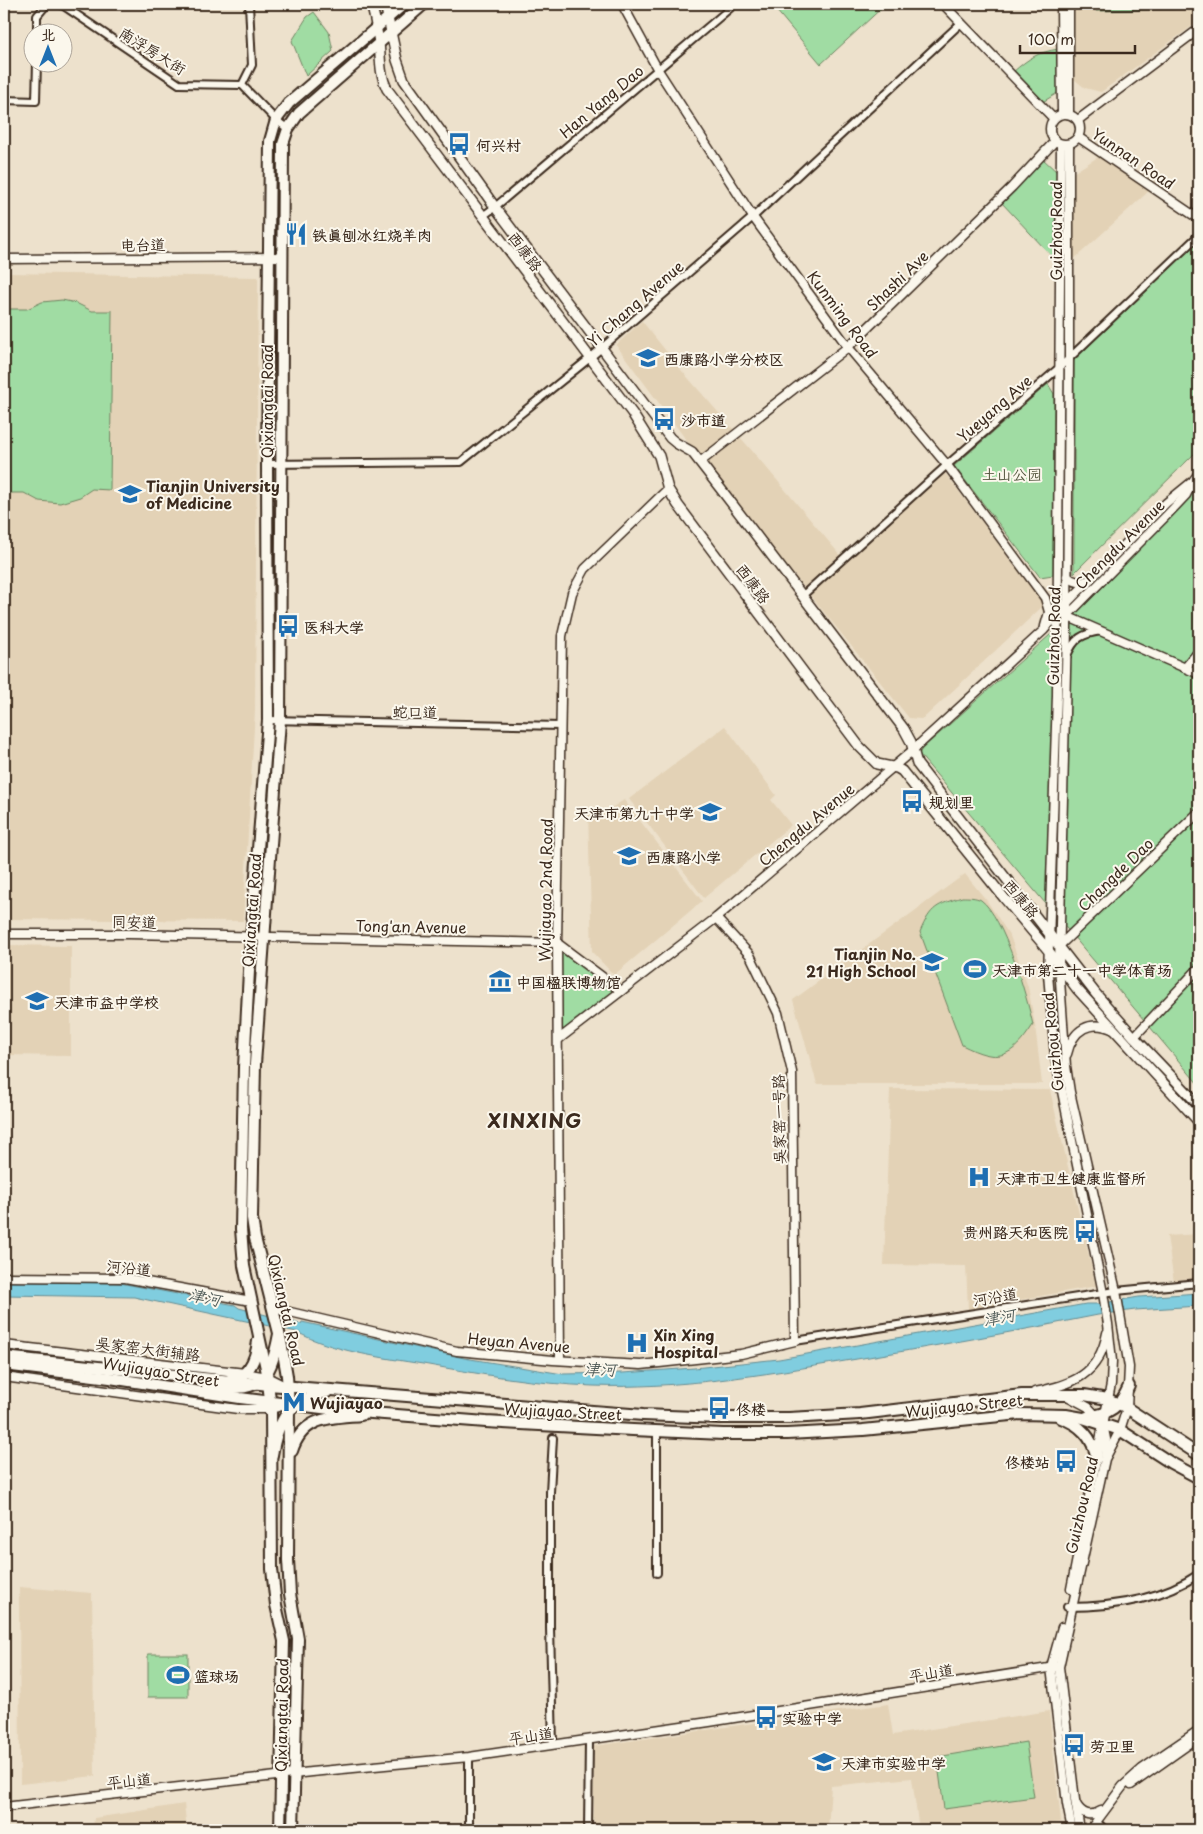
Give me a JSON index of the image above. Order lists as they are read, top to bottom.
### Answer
{
  "streets": {
    "main road": ["西康路", "Qixiangtai Road", "Wujiayao Street"],
    "street": [
      "南浮房大街",
      "Han Yang Dao",
      "Yunnan Road",
      "Guizhou Road",
      "电台道",
      "Shashi Ave",
      "Yi Chang Avenue",
      "Kunming Road",
      "Yueyang Ave",
      "Chengdu Avenue",
      "蛇口道",
      "Changde Dao",
      "Wujiayao 2nd Road",
      "同安道",
      "Tong'an Avenue",
      "吴家窑一号路",
      "河沿道",
      "Heyan Avenue",
      "吴家窑大街辅路",
      "平山道"
    ]
  },
  "crossings": [
    ["Han Yang Dao", "西康路"],
    ["Han Yang Dao", "Kunming Road"],
    ["Yunnan Road", "Guizhou Road"],
    ["Yunnan Road", "Shashi Ave"],
    ["Guizhou Road", "西康路"],
    ["Guizhou Road", "Shashi Ave"],
    ["Guizhou Road", "Yueyang Ave"],
    ["Guizhou Road", "Chengdu Avenue"],
    ["Guizhou Road", "Changde Dao"],
    ["Guizhou Road", "河沿道"],
    ["Guizhou Road", "Wujiayao Street"],
    ["Guizhou Road", "平山道"],
    ["电台道", "Qixiangtai Road"],
    ["西康路", "Shashi Ave"],
    ["西康路", "Yi Chang Avenue"],
    ["西康路", "Qixiangtai Road"],
    ["西康路", "Yueyang Ave"],
    ["西康路", "Chengdu Avenue"],
    ["西康路", "Changde Dao"],
    ["西康路", "Wujiayao 2nd Road"],
    ["Shashi Ave", "Kunming Road"],
    ["Yi Chang Avenue", "Kunming Road"],
    ["Yi Chang Avenue", "Qixiangtai Road"],
    ["Kunming Road", "Yueyang Ave"],
    ["Kunming Road", "Chengdu Avenue"],
    ["Qixiangtai Road", "蛇口道"],
    ["Qixiangtai Road", "同安道"],
    ["Qixiangtai Road", "Tong'an Avenue"],
    ["Qixiangtai Road", "河沿道"],
    ["Qixiangtai Road", "Heyan Avenue"],
    ["Qixiangtai Road", "吴家窑大街辅路"],
    ["Qixiangtai Road", "Wujiayao Street"],
    ["Qixiangtai Road", "平山道"],
    ["Chengdu Avenue", "Wujiayao 2nd Road"],
    ["Chengdu Avenue", "吴家窑一号路"],
    ["蛇口道", "Wujiayao 2nd Road"],
    ["Wujiayao 2nd Road", "Tong'an Avenue"],
    ["Wujiayao 2nd Road", "Heyan Avenue"],
    ["同安道", "Tong'an Avenue"],
    ["吴家窑一号路", "河沿道"],
    ["吴家窑一号路", "Heyan Avenue"],
    ["河沿道", "Heyan Avenue"],
    ["吴家窑大街辅路", "Wujiayao Street"]
  ],
  "districts": ["XINXING"],
  "water": ["津河"],
  "parks": ["土山公园"],
  "places": {
    "bus stop": [
      "何兴村",
      "沙市道",
      "医科大学",
      "规划里",
      "贵州路天和医院",
      "佟楼",
      "佟楼站",
      "实验中学",
      "劳卫里"
    ],
    "restaurant": ["铁真刨冰红烧羊肉"],
    "school or university": [
      "西康路小学分校区",
      "Tianjin University of Medicine",
      "天津市第九十中学",
      "西康路小学",
      "Tianjin No. 21 High School",
      "天津市益中学校",
      "天津市实验中学"
    ],
    "sports": ["天津市第二十一中学体育场", "篮球场"],
    "museum": ["中国楹联博物馆"],
    "hospital": ["天津市卫生健康监督所", "Xin Xing Hospital"],
    "metro station": ["Wujiayao"]
  },
  "scale_bar": "100 m",
  "north": "top"
}
